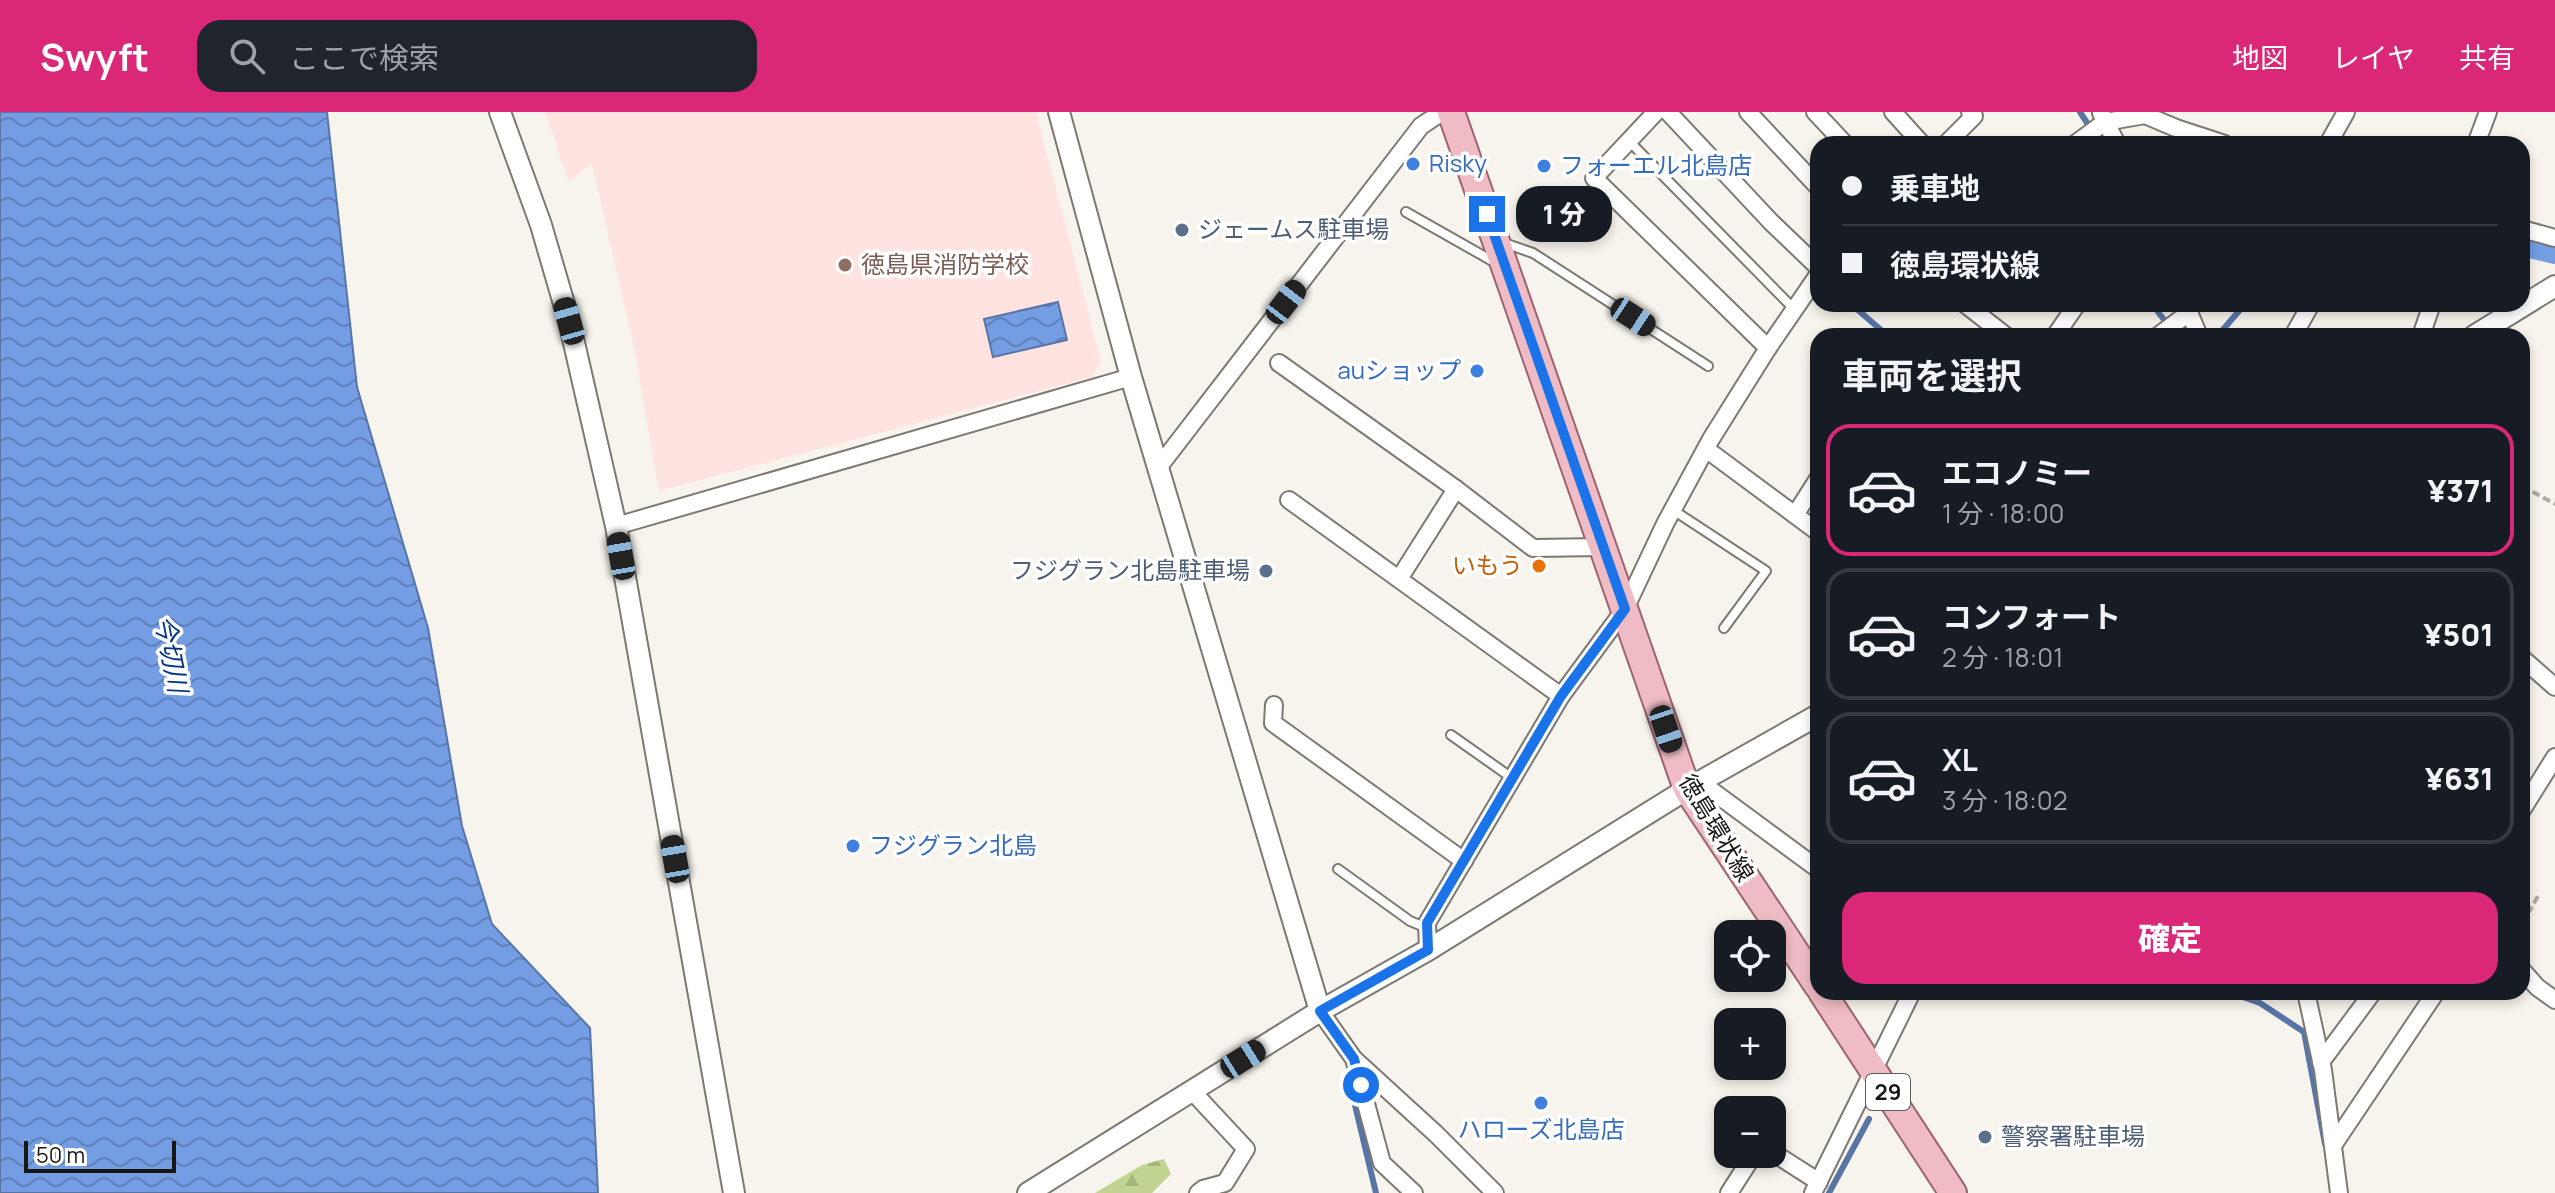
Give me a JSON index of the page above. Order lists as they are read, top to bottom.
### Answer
{
  "streets": {
    "main road": ["徳島環状線", "29"]
  },
  "water": ["今切川"],
  "places": [
    "Risky",
    "フォーエル北島店",
    "ジェームス駐車場",
    "徳島県消防学校",
    "auショップ",
    "いもう",
    "フジグラン北島駐車場",
    "フジグラン北島",
    "ハローズ北島店",
    "警察署駐車場"
  ],
  "scale_bar": "50 m",
  "page": {
    "header": "Swyft",
    "search": "ここで検索",
    "nav": ["地図", "レイヤ", "共有"],
    "banner": ["乗車地", "徳島環状線"],
    "bubble": "1 分",
    "heading": "車両を選択",
    "list": [
      {
        "name": "エコノミー",
        "note": "1 分 · 18:00",
        "value": "¥371"
      },
      {
        "name": "コンフォート",
        "note": "2 分 · 18:01",
        "value": "¥501"
      },
      {
        "name": "XL",
        "note": "3 分 · 18:02",
        "value": "¥631"
      }
    ],
    "buttons": "確定",
    "map_buttons": ["+", "−"],
    "scale": "50 m"
  }
}
